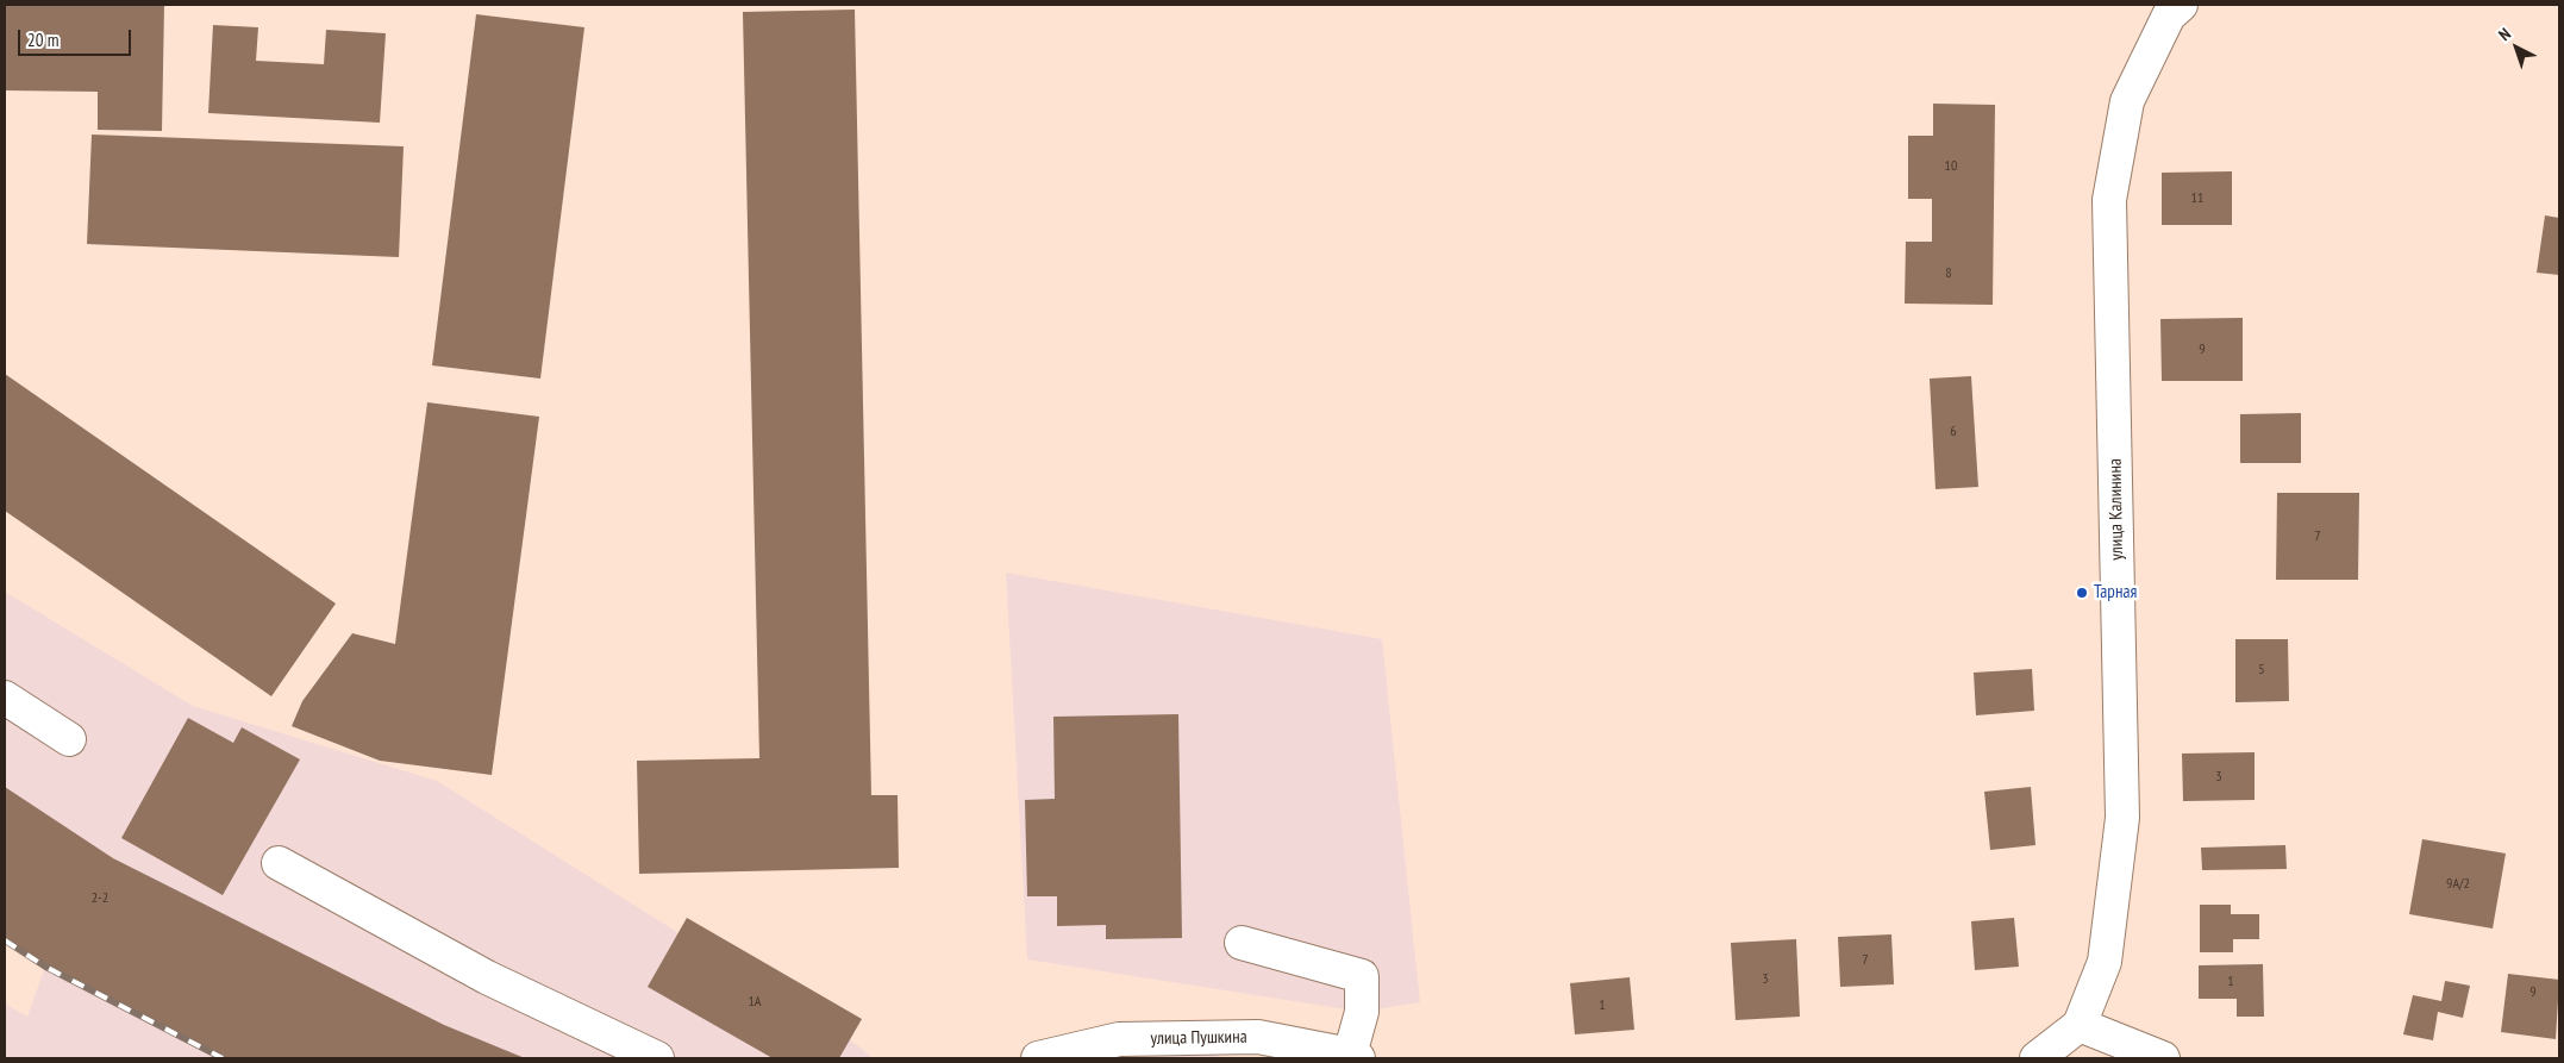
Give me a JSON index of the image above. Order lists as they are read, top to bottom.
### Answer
{
  "streets": {
    "main road": ["улица Калинина", "улица Пушкина"]
  },
  "places": ["Тарная"],
  "house_numbers": [
    "10",
    "11",
    "8",
    "9",
    "6",
    "7",
    "5",
    "3",
    "9А/2",
    "2-2",
    "7",
    "3",
    "1",
    "9",
    "1А",
    "1"
  ],
  "scale_bar": "20 m",
  "north": "top left"
}
